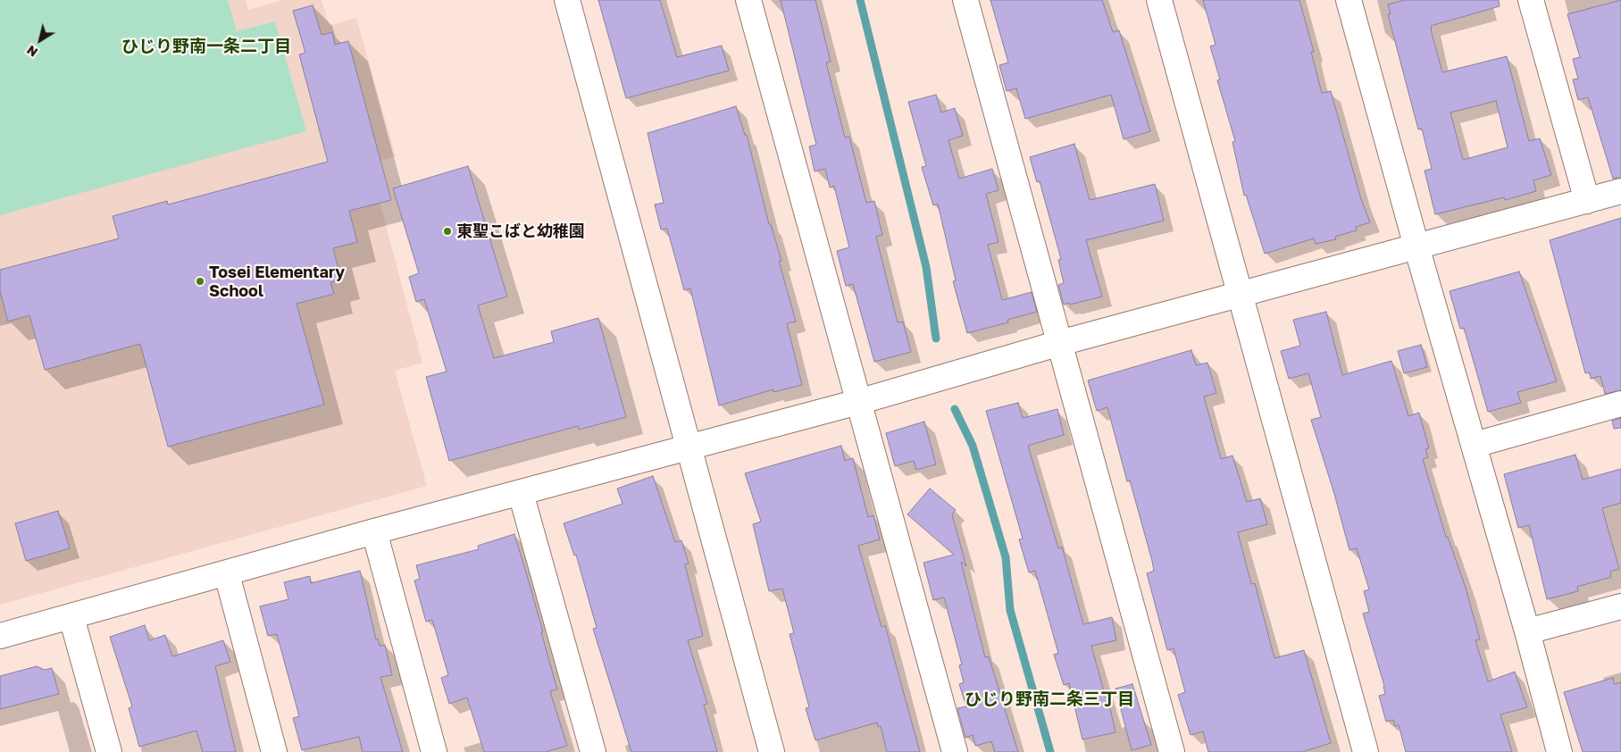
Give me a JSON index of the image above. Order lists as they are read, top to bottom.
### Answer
{
  "districts": ["ひじり野南一条二丁目", "ひじり野南二条三丁目"],
  "places": ["東聖こばと幼稚園", "Tosei Elementary School"],
  "north": "bottom left"
}
